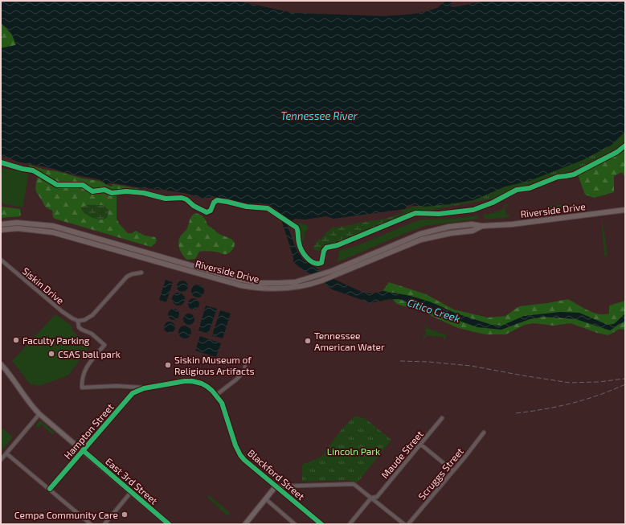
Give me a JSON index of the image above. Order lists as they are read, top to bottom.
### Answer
{
  "streets": {
    "main road": ["Riverside Drive", "East 3rd Street"],
    "street": [
      "Siskin Drive",
      "Hampton Street",
      "Maude Street",
      "Scruggs Street",
      "Blackford Street"
    ]
  },
  "crossings": [
    ["Siskin Drive", "Hampton Street"],
    ["Siskin Drive", "Blackford Street"],
    ["Hampton Street", "Blackford Street"],
    ["Hampton Street", "East 3rd Street"]
  ],
  "water": ["Tennessee River", "Citico Creek"],
  "parks": ["Lincoln Park"],
  "places": [
    "Faculty Parking",
    "Tennessee American Water",
    "CSAS ball park",
    "Siskin Museum of Religious Artifacts",
    "Cempa Community Care"
  ]
}
